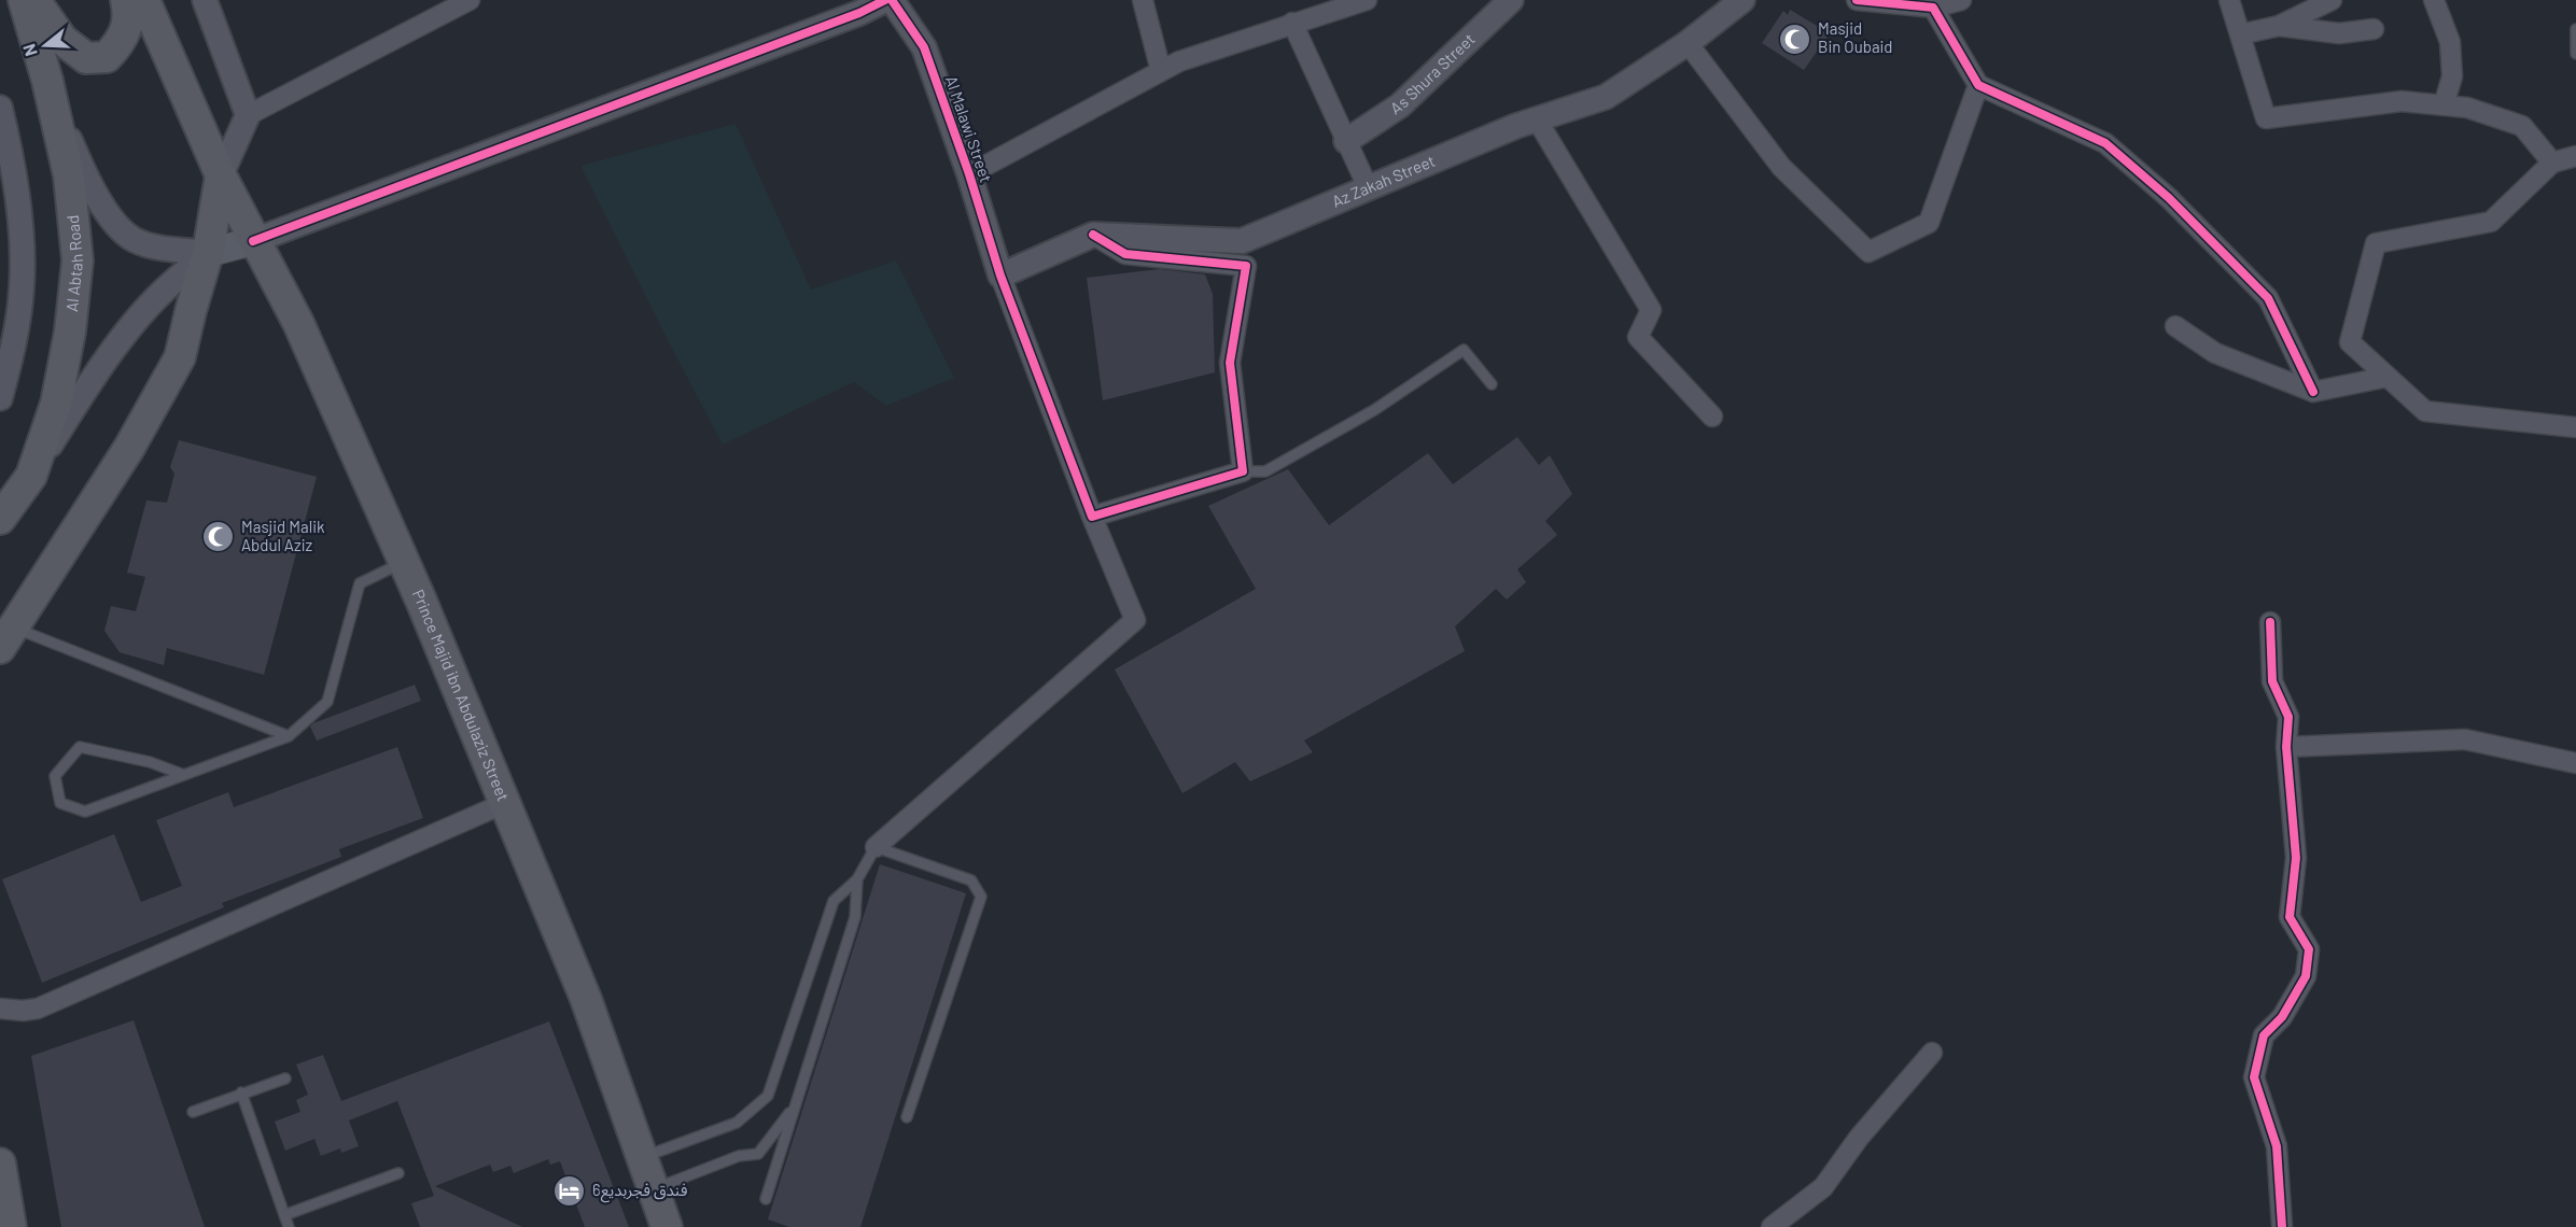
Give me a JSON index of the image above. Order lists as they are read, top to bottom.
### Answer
{
  "streets": {
    "main road": ["Al Abtah Road", "Prince Majid ibn Abdulaziz Street"],
    "street": ["As Shura Street", "Al Malawi Street", "Az Zakah Street"]
  },
  "crossings": [
    ["Al Malawi Street", "Az Zakah Street"]
  ],
  "places": {
    "mosque": ["Masjid Bin Oubaid", "Masjid Malik Abdul Aziz"],
    "hotel": ["فندق فجربديع6"]
  },
  "north": "left"
}
